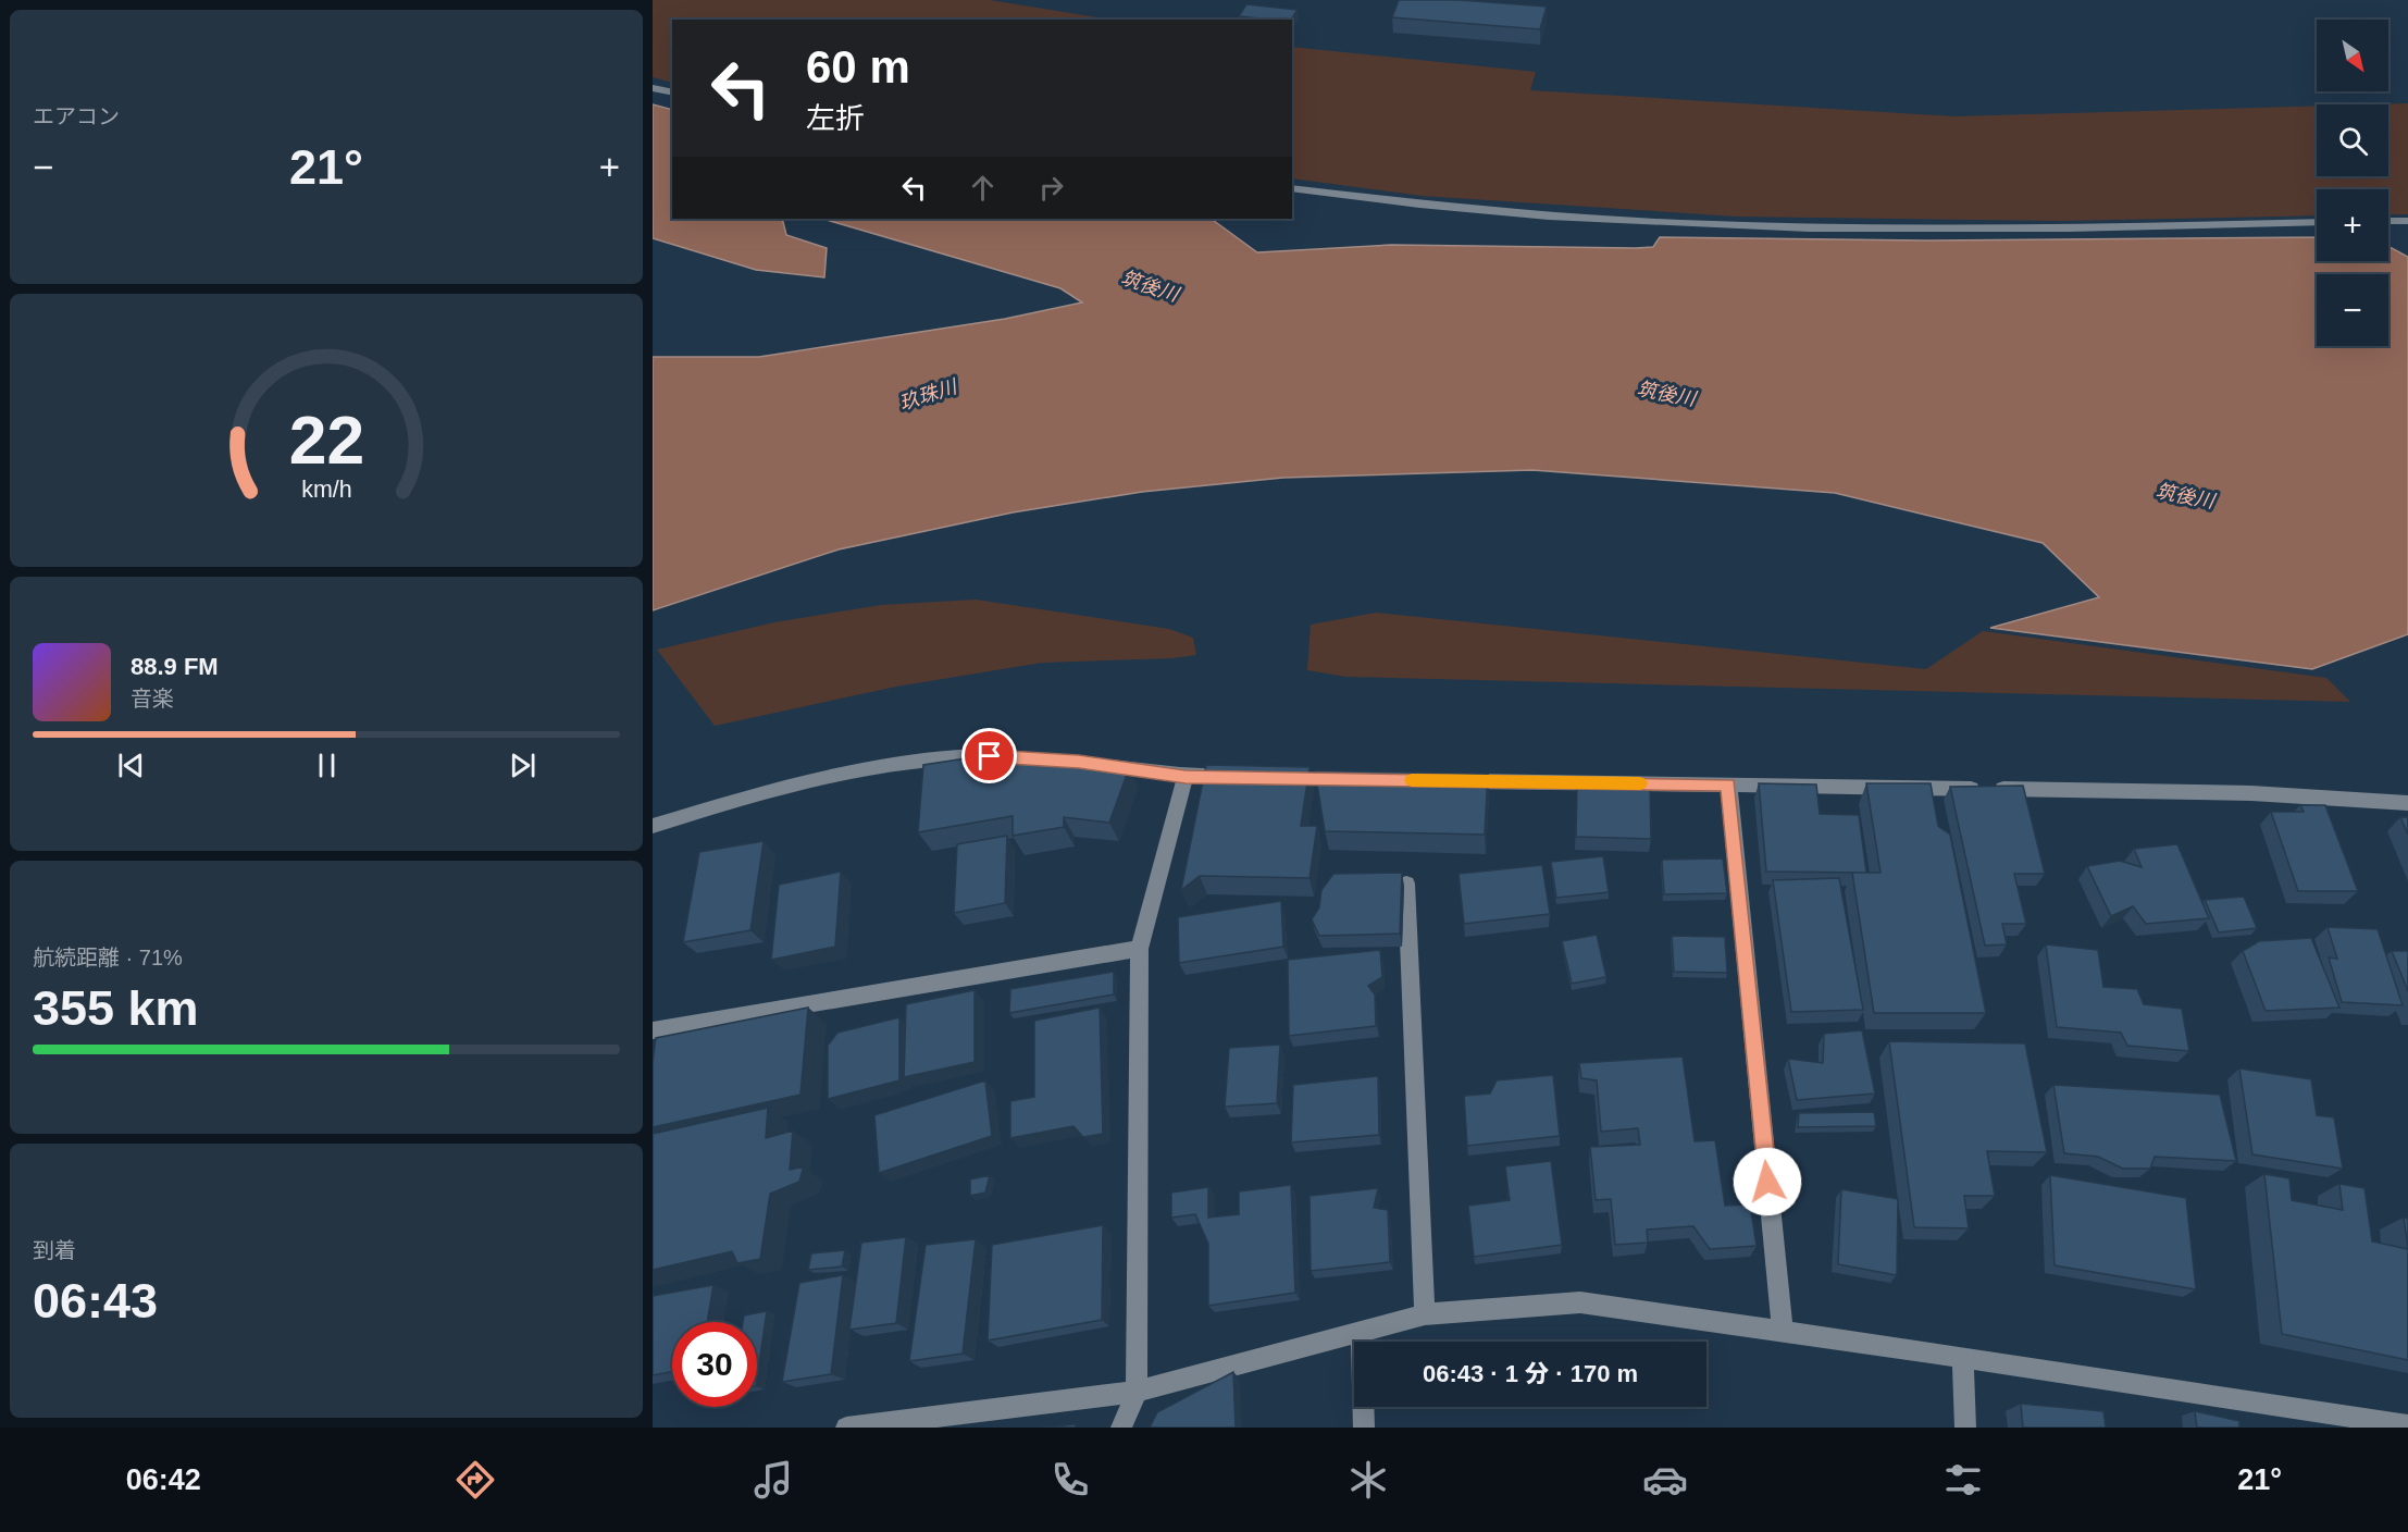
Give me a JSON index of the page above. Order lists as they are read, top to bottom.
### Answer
{
  "water": ["筑後川", "玖珠川"],
  "north": "bottom right",
  "page": {
    "tile": [
      "エアコン",
      ["航続距離 · 71%", "355 km"],
      ["到着", "06:43"]
    ],
    "map_buttons": ["+", "−"],
    "turn": ["60 m", "左折"],
    "heat": ["−", "21°", "+"],
    "song": ["88.9 FM", "音楽"],
    "limit": "30",
    "trip": "06:43 · 1 分 · 170 m",
    "tabs": ["06:42", "21°"],
    "gauge": ["22", "km/h"]
  }
}
